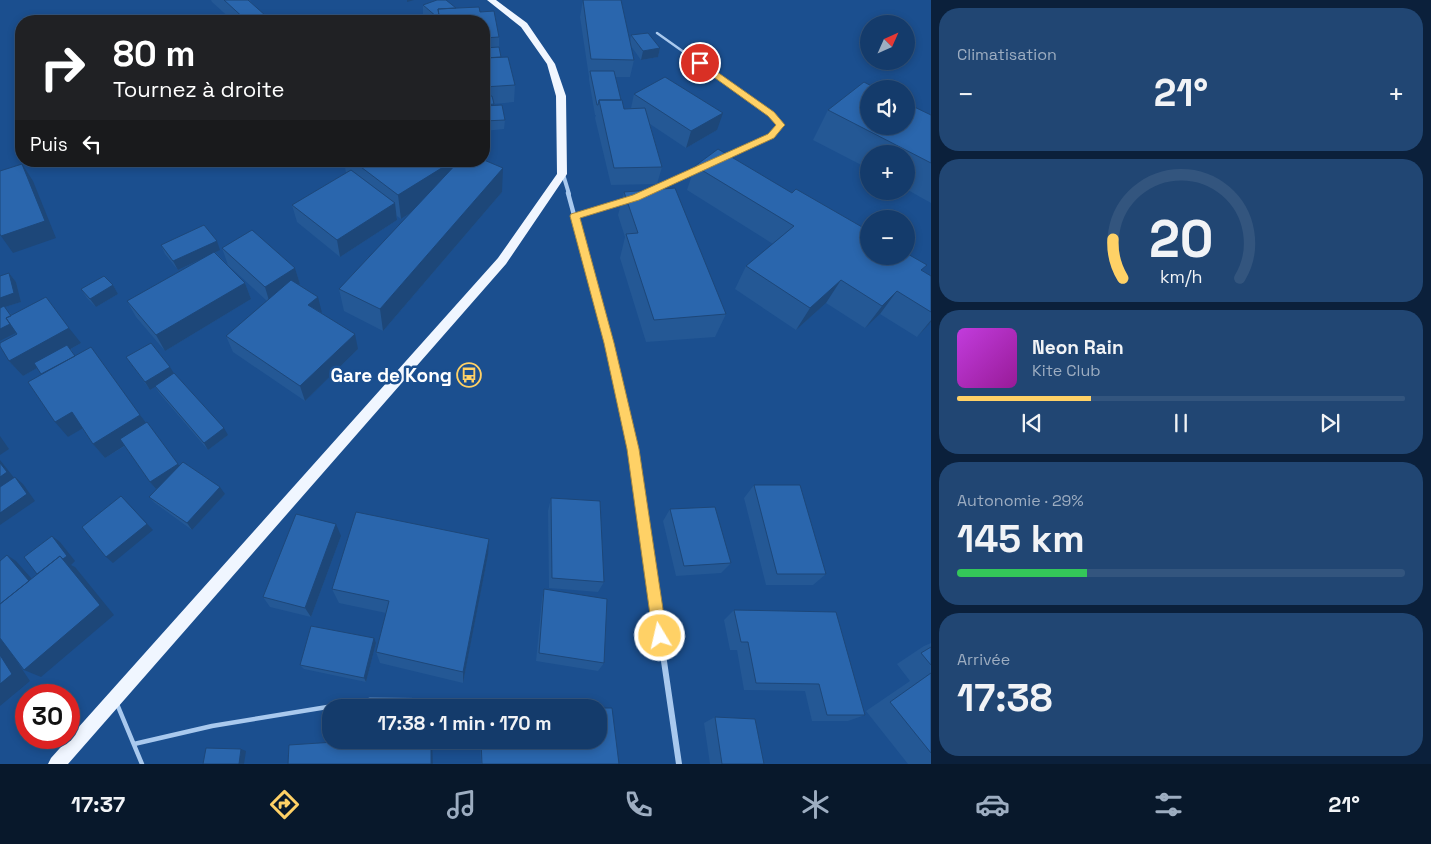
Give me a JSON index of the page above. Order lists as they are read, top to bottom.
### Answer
{
  "places": {
    "bus stop": ["Gare de Kong"]
  },
  "north": "top right",
  "page": {
    "tile": [
      "Climatisation",
      ["Autonomie · 29%", "145 km"],
      ["Arrivée", "17:38"]
    ],
    "map_buttons": ["+", "−"],
    "turn": ["80 m", "Tournez à droite"],
    "heat": ["−", "21°", "+"],
    "then": "Puis",
    "song": ["Neon Rain", "Kite Club"],
    "limit": "30",
    "trip": "17:38 · 1 min · 170 m",
    "tabs": ["17:37", "21°"],
    "gauge": ["20", "km/h"]
  }
}
